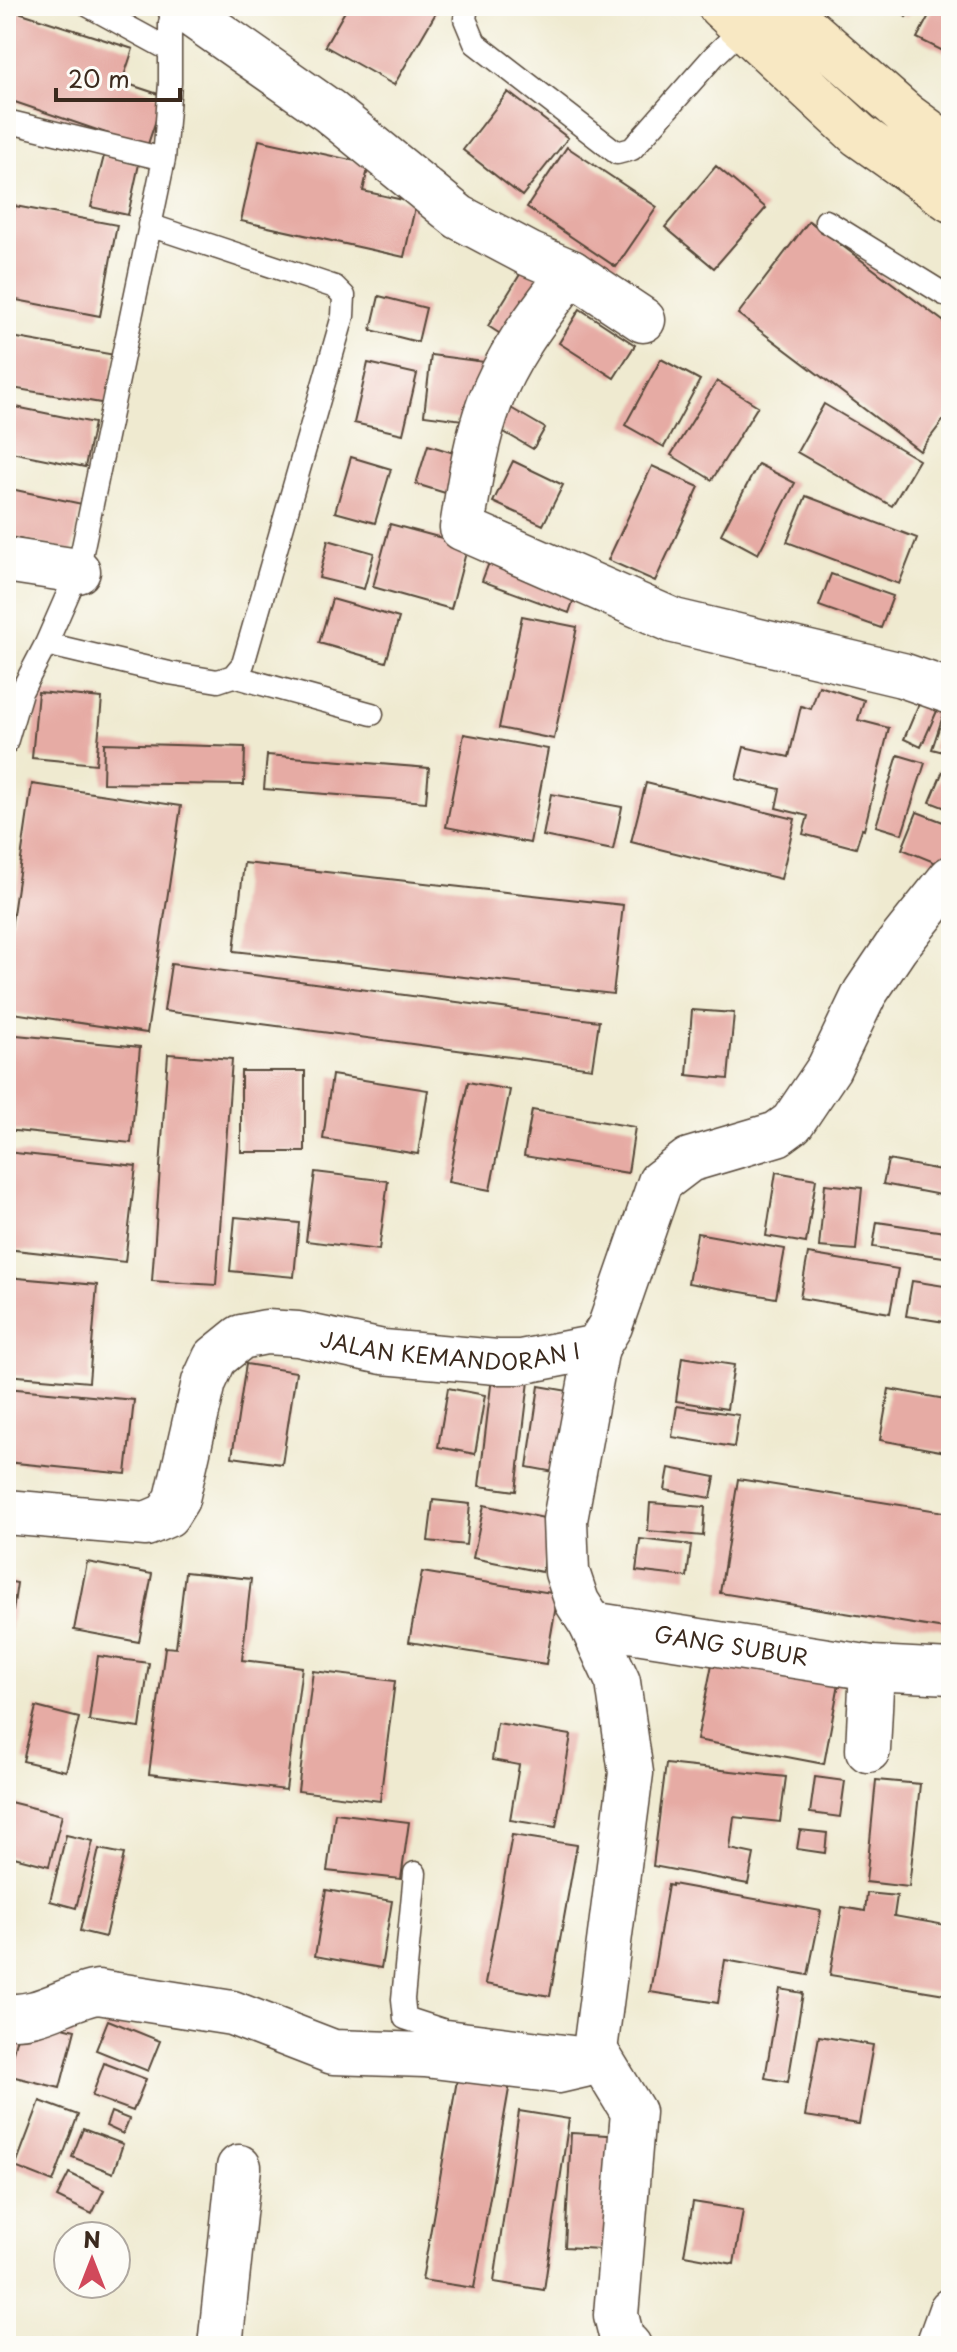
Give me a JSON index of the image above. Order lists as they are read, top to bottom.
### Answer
{
  "streets": {
    "street": ["JALAN KEMANDORAN I", "GANG SUBUR"]
  },
  "scale_bar": "20 m",
  "north": "top"
}
